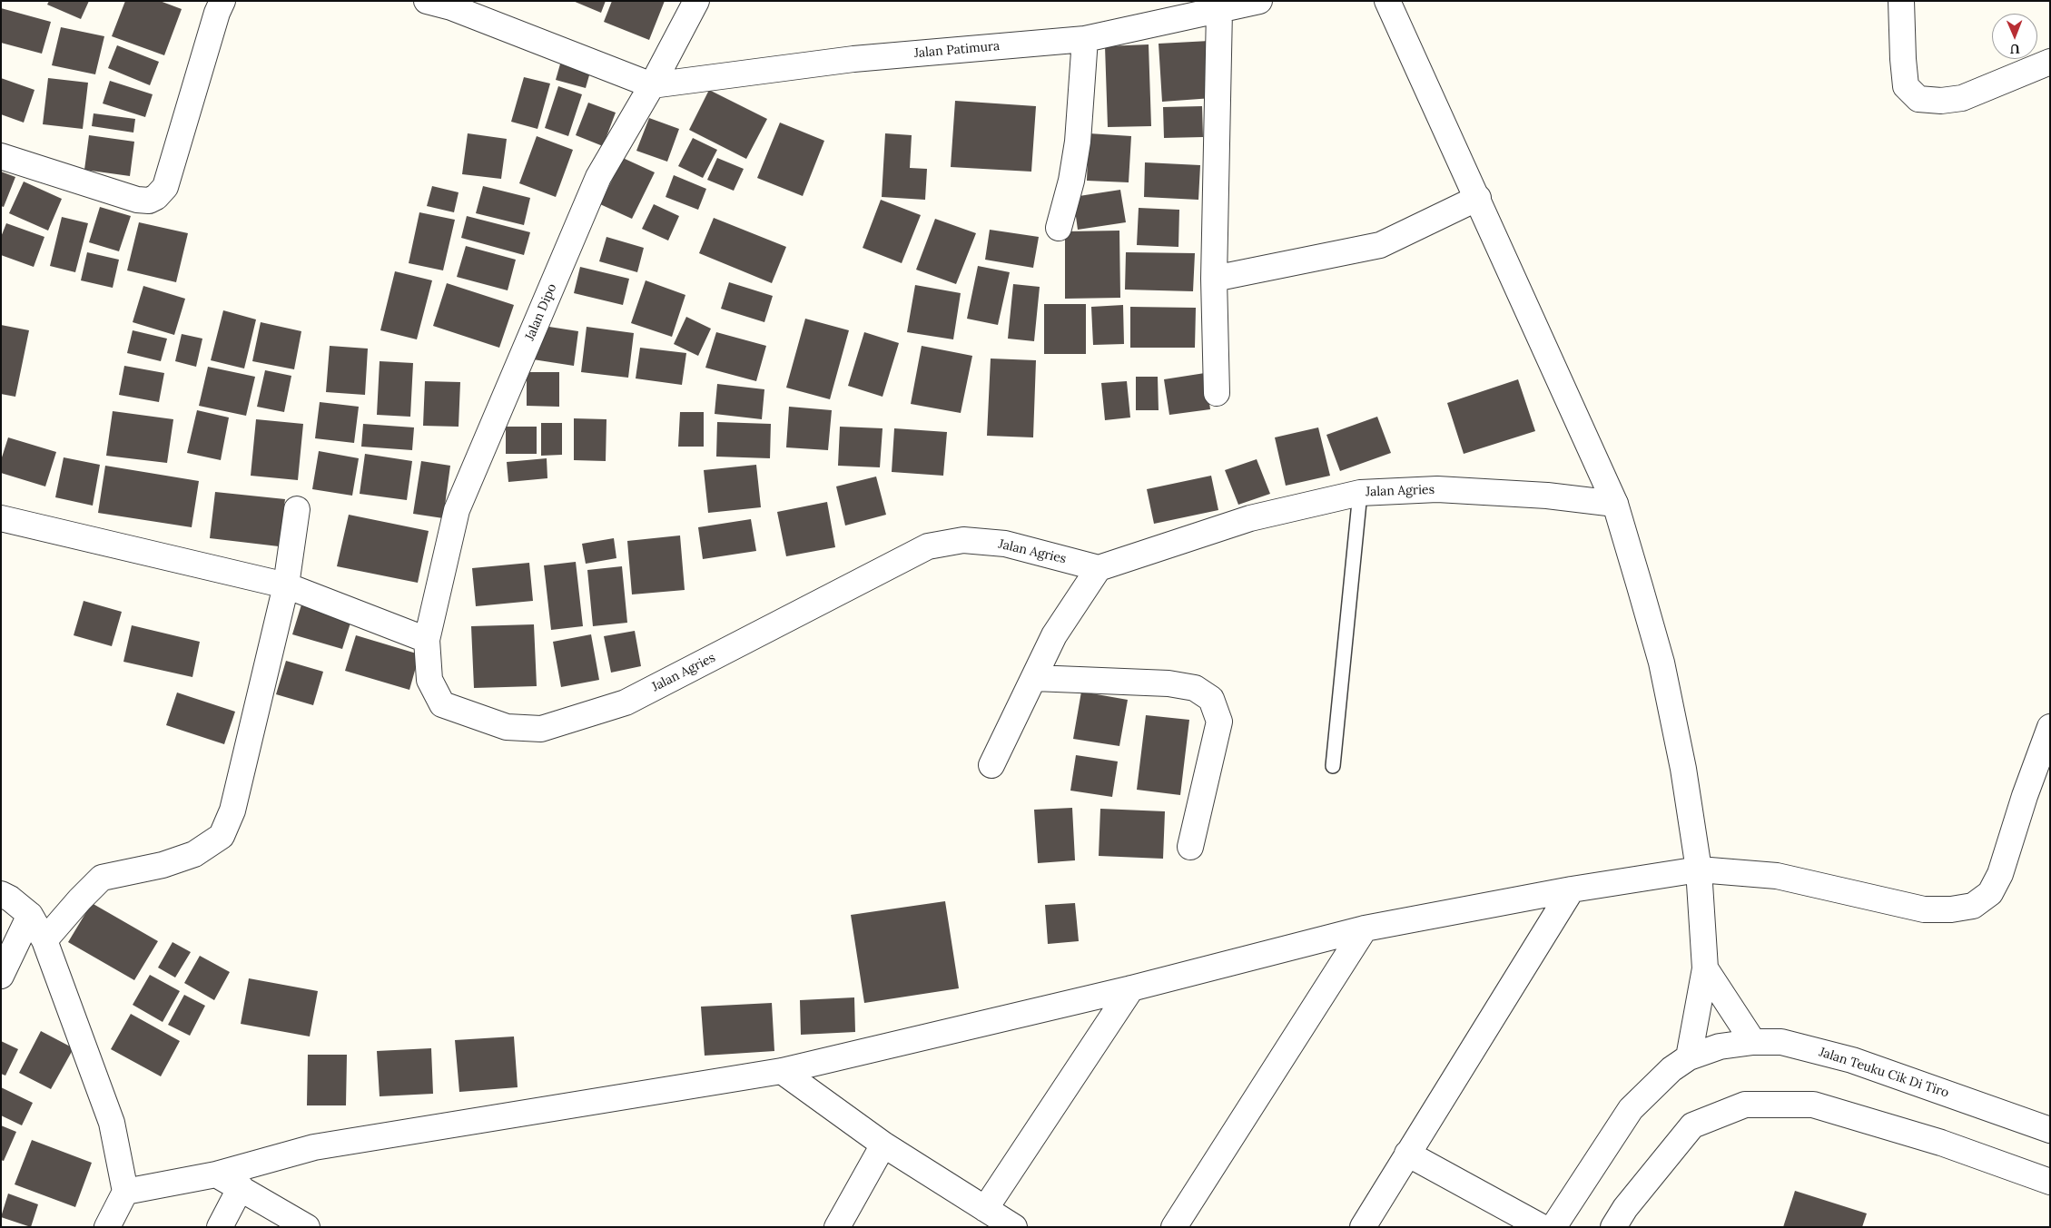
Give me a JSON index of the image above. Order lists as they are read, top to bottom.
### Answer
{
  "streets": {
    "street": [
      "Jalan Patimura",
      "Jalan Dipo",
      "Jalan Agries",
      "Jalan Teuku Cik Di Tiro"
    ]
  },
  "crossings": [
    ["Jalan Patimura", "Jalan Dipo"],
    ["Jalan Dipo", "Jalan Agries"]
  ],
  "north": "bottom"
}
